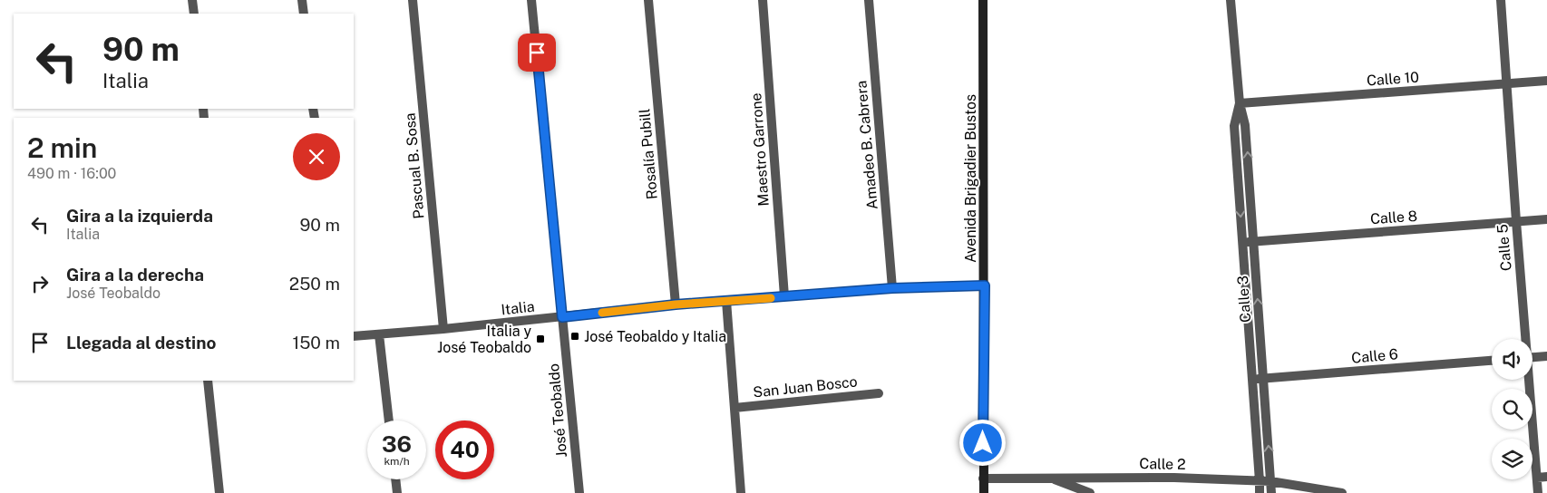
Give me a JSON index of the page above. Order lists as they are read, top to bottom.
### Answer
{
  "streets": {
    "street": [
      "Calle 10",
      "Amadeo B. Cabrera",
      "Maestro Garrone",
      "Rosalía Pubill",
      "Pascual B. Sosa",
      "Avenida Brigadier Bustos",
      "Calle 8",
      "Calle 5",
      "Calle 3",
      "Italia",
      "Calle 6",
      "San Juan Bosco",
      "José Teobaldo",
      "Calle 2"
    ]
  },
  "crossings": [
    ["Calle 10", "Calle 5"],
    ["Calle 10", "Calle 3"],
    ["Amadeo B. Cabrera", "Italia"],
    ["Maestro Garrone", "Italia"],
    ["Rosalía Pubill", "Italia"],
    ["Pascual B. Sosa", "Italia"],
    ["Avenida Brigadier Bustos", "Italia"],
    ["Avenida Brigadier Bustos", "Calle 2"],
    ["Calle 8", "Calle 5"],
    ["Calle 8", "Calle 3"],
    ["Calle 3", "Calle 6"],
    ["Calle 3", "Calle 2"],
    ["Italia", "José Teobaldo"]
  ],
  "places": {
    "transit": ["José Teobaldo y Italia", "Italia y José Teobaldo"]
  },
  "page": {
    "turn": ["90 m", "Italia"],
    "heading": ["2 min", "490 m · 16:00"],
    "list": [
      {
        "name": "Gira a la izquierda",
        "note": "Italia",
        "value": "90 m"
      },
      {
        "name": "Gira a la derecha",
        "note": "José Teobaldo",
        "value": "250 m"
      },
      {
        "name": "Llegada al destino",
        "value": "150 m"
      }
    ],
    "speed": "36 km/h",
    "limit": "40"
  }
}
